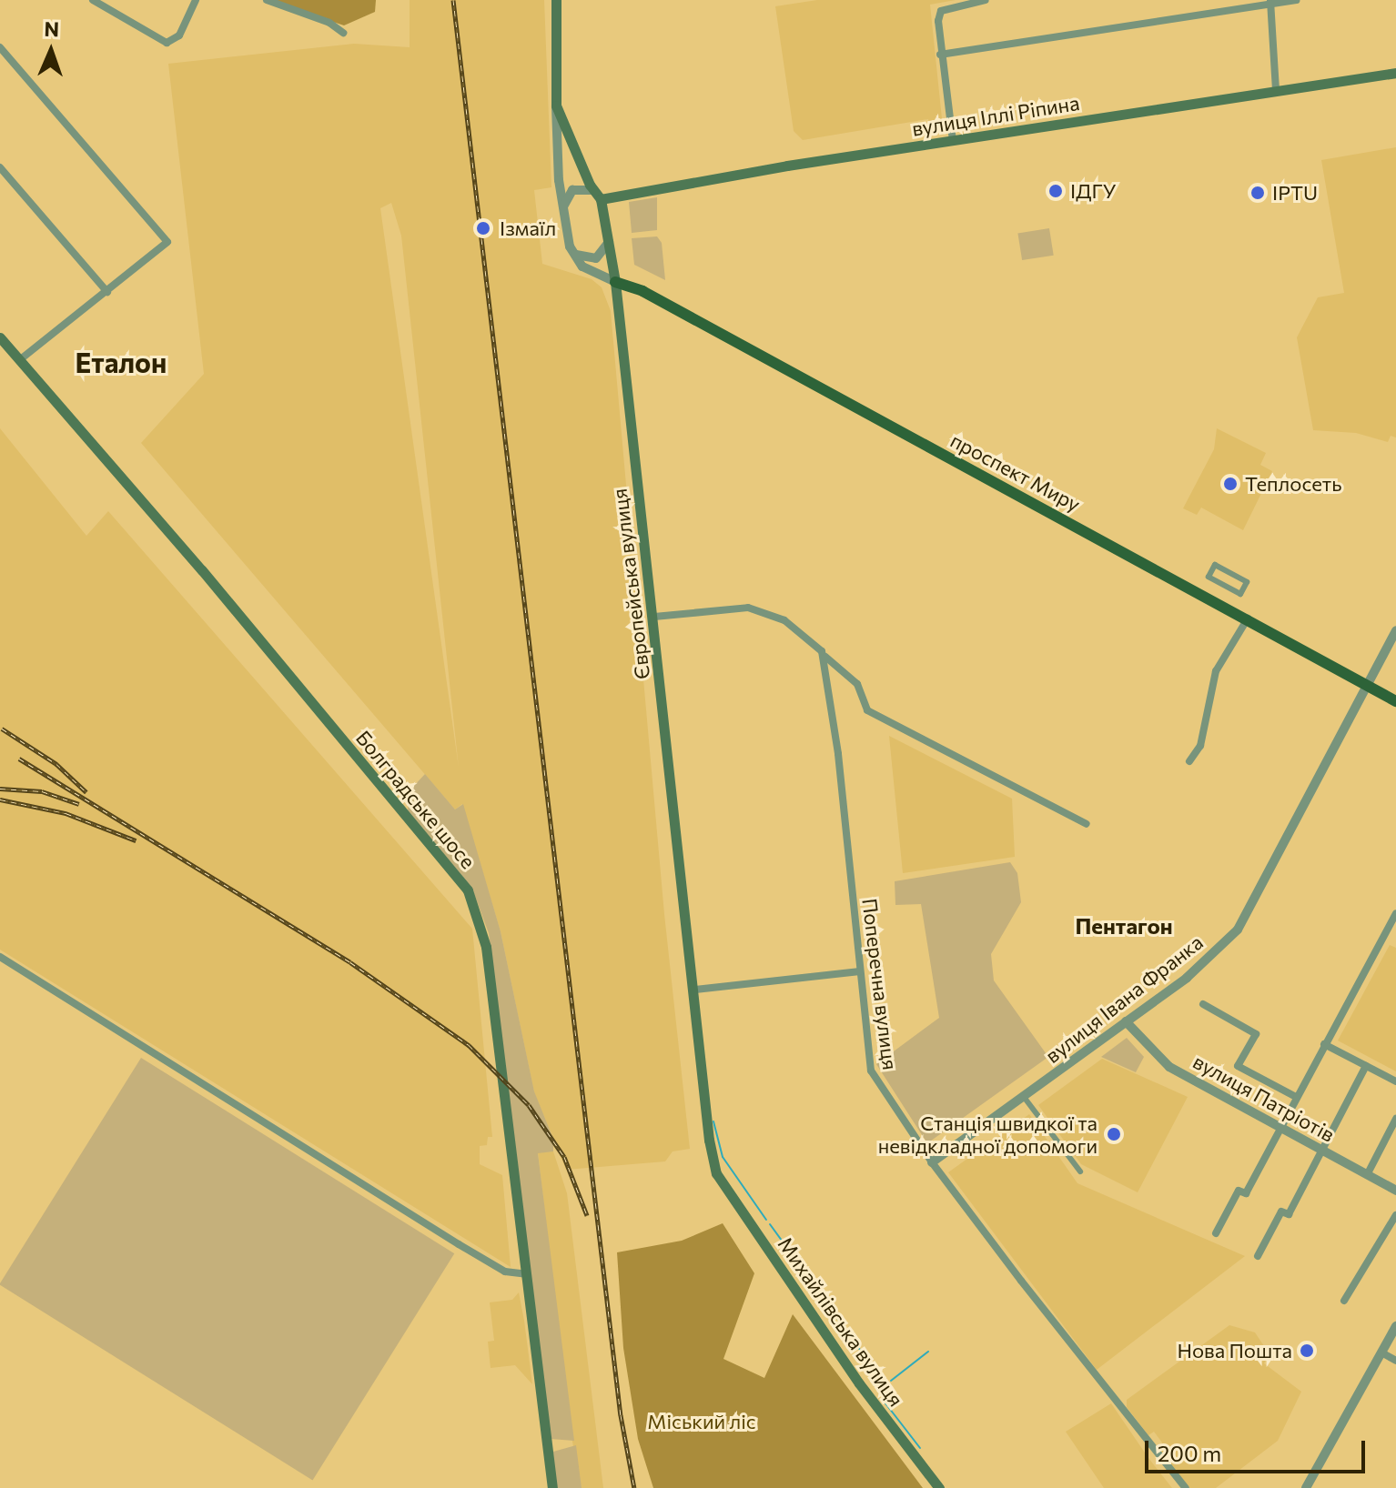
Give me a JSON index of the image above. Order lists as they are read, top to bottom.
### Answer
{
  "streets": {
    "main road": [
      "вулиця Іллі Ріпина",
      "проспект Миру",
      "Європейська вулиця",
      "Болградське шосе",
      "Михайлівська вулиця"
    ],
    "street": ["Поперечна вулиця", "вулиця Івана Франка", "вулиця Патріотів"]
  },
  "crossings": [
    ["вулиця Іллі Ріпина", "Європейська вулиця"],
    ["проспект Миру", "Європейська вулиця"],
    ["проспект Миру", "вулиця Івана Франка"],
    ["Європейська вулиця", "Михайлівська вулиця"],
    ["Поперечна вулиця", "вулиця Івана Франка"],
    ["вулиця Івана Франка", "вулиця Патріотів"]
  ],
  "districts": ["Еталон", "Пентагон"],
  "parks": ["Міський ліс"],
  "places": [
    "ІДГУ",
    "IPTU",
    "Ізмаїл",
    "Теплосеть",
    "Станція швидкої та невідкладної допомоги",
    "Нова Пошта"
  ],
  "scale_bar": "200 m",
  "north": "top"
}
